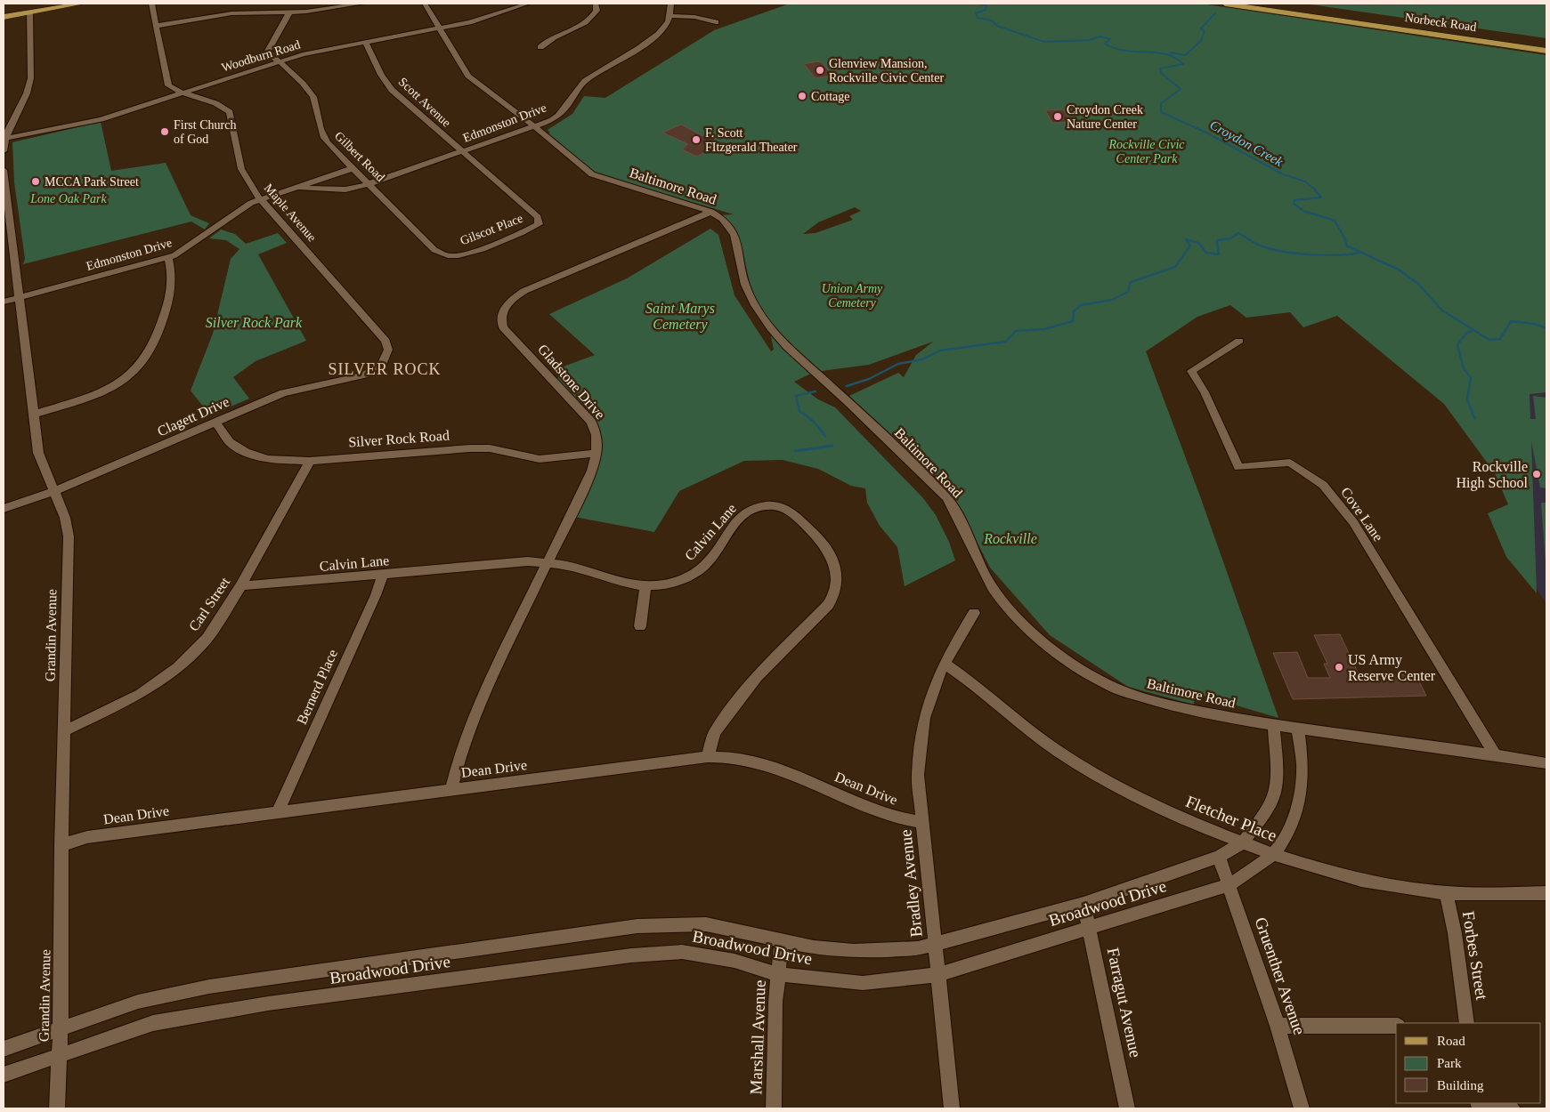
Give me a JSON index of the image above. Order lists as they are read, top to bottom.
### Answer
{
  "streets": {
    "main road": ["Norbeck Road"],
    "street": [
      "Woodburn Road",
      "Scott Avenue",
      "Edmonston Drive",
      "Gilbert Road",
      "Baltimore Road",
      "Maple Avenue",
      "Gilscot Place",
      "Gladstone Drive",
      "Clagett Drive",
      "Silver Rock Road",
      "Cove Lane",
      "Calvin Lane",
      "Carl Street",
      "Grandin Avenue",
      "Bernerd Place",
      "Dean Drive",
      "Fletcher Place",
      "Bradley Avenue",
      "Broadwood Drive",
      "Forbes Street",
      "Gruenther Avenue",
      "Farragut Avenue",
      "Marshall Avenue"
    ]
  },
  "crossings": [
    ["Woodburn Road", "Scott Avenue"],
    ["Woodburn Road", "Gilbert Road"],
    ["Woodburn Road", "Baltimore Road"],
    ["Woodburn Road", "Maple Avenue"],
    ["Scott Avenue", "Edmonston Drive"],
    ["Scott Avenue", "Gilscot Place"],
    ["Edmonston Drive", "Gilbert Road"],
    ["Edmonston Drive", "Baltimore Road"],
    ["Edmonston Drive", "Maple Avenue"],
    ["Edmonston Drive", "Grandin Avenue"],
    ["Gilbert Road", "Gilscot Place"],
    ["Baltimore Road", "Gladstone Drive"],
    ["Baltimore Road", "Cove Lane"],
    ["Baltimore Road", "Broadwood Drive"],
    ["Maple Avenue", "Clagett Drive"],
    ["Gladstone Drive", "Silver Rock Road"],
    ["Gladstone Drive", "Calvin Lane"],
    ["Gladstone Drive", "Dean Drive"],
    ["Clagett Drive", "Silver Rock Road"],
    ["Clagett Drive", "Grandin Avenue"],
    ["Silver Rock Road", "Carl Street"],
    ["Calvin Lane", "Carl Street"],
    ["Calvin Lane", "Bernerd Place"],
    ["Calvin Lane", "Dean Drive"],
    ["Carl Street", "Grandin Avenue"],
    ["Grandin Avenue", "Dean Drive"],
    ["Grandin Avenue", "Broadwood Drive"],
    ["Bernerd Place", "Dean Drive"],
    ["Dean Drive", "Bradley Avenue"],
    ["Fletcher Place", "Bradley Avenue"],
    ["Fletcher Place", "Broadwood Drive"],
    ["Fletcher Place", "Forbes Street"],
    ["Bradley Avenue", "Broadwood Drive"],
    ["Broadwood Drive", "Gruenther Avenue"],
    ["Broadwood Drive", "Farragut Avenue"],
    ["Broadwood Drive", "Marshall Avenue"]
  ],
  "districts": ["SILVER ROCK"],
  "water": ["Croydon Creek"],
  "parks": [
    "Rockville Civic Center Park",
    "Lone Oak Park",
    "Union Army Cemetery",
    "Saint Marys Cemetery",
    "Silver Rock Park",
    "Rockville"
  ],
  "places": [
    "Glenview Mansion, Rockville Civic Center",
    "Cottage",
    "Croydon Creek Nature Center",
    "First Church of God",
    "F. Scott FItzgerald Theater",
    "MCCA Park Street",
    "Rockville High School",
    "US Army Reserve Center"
  ],
  "legend": ["Road", "Park", "Building"]
}
